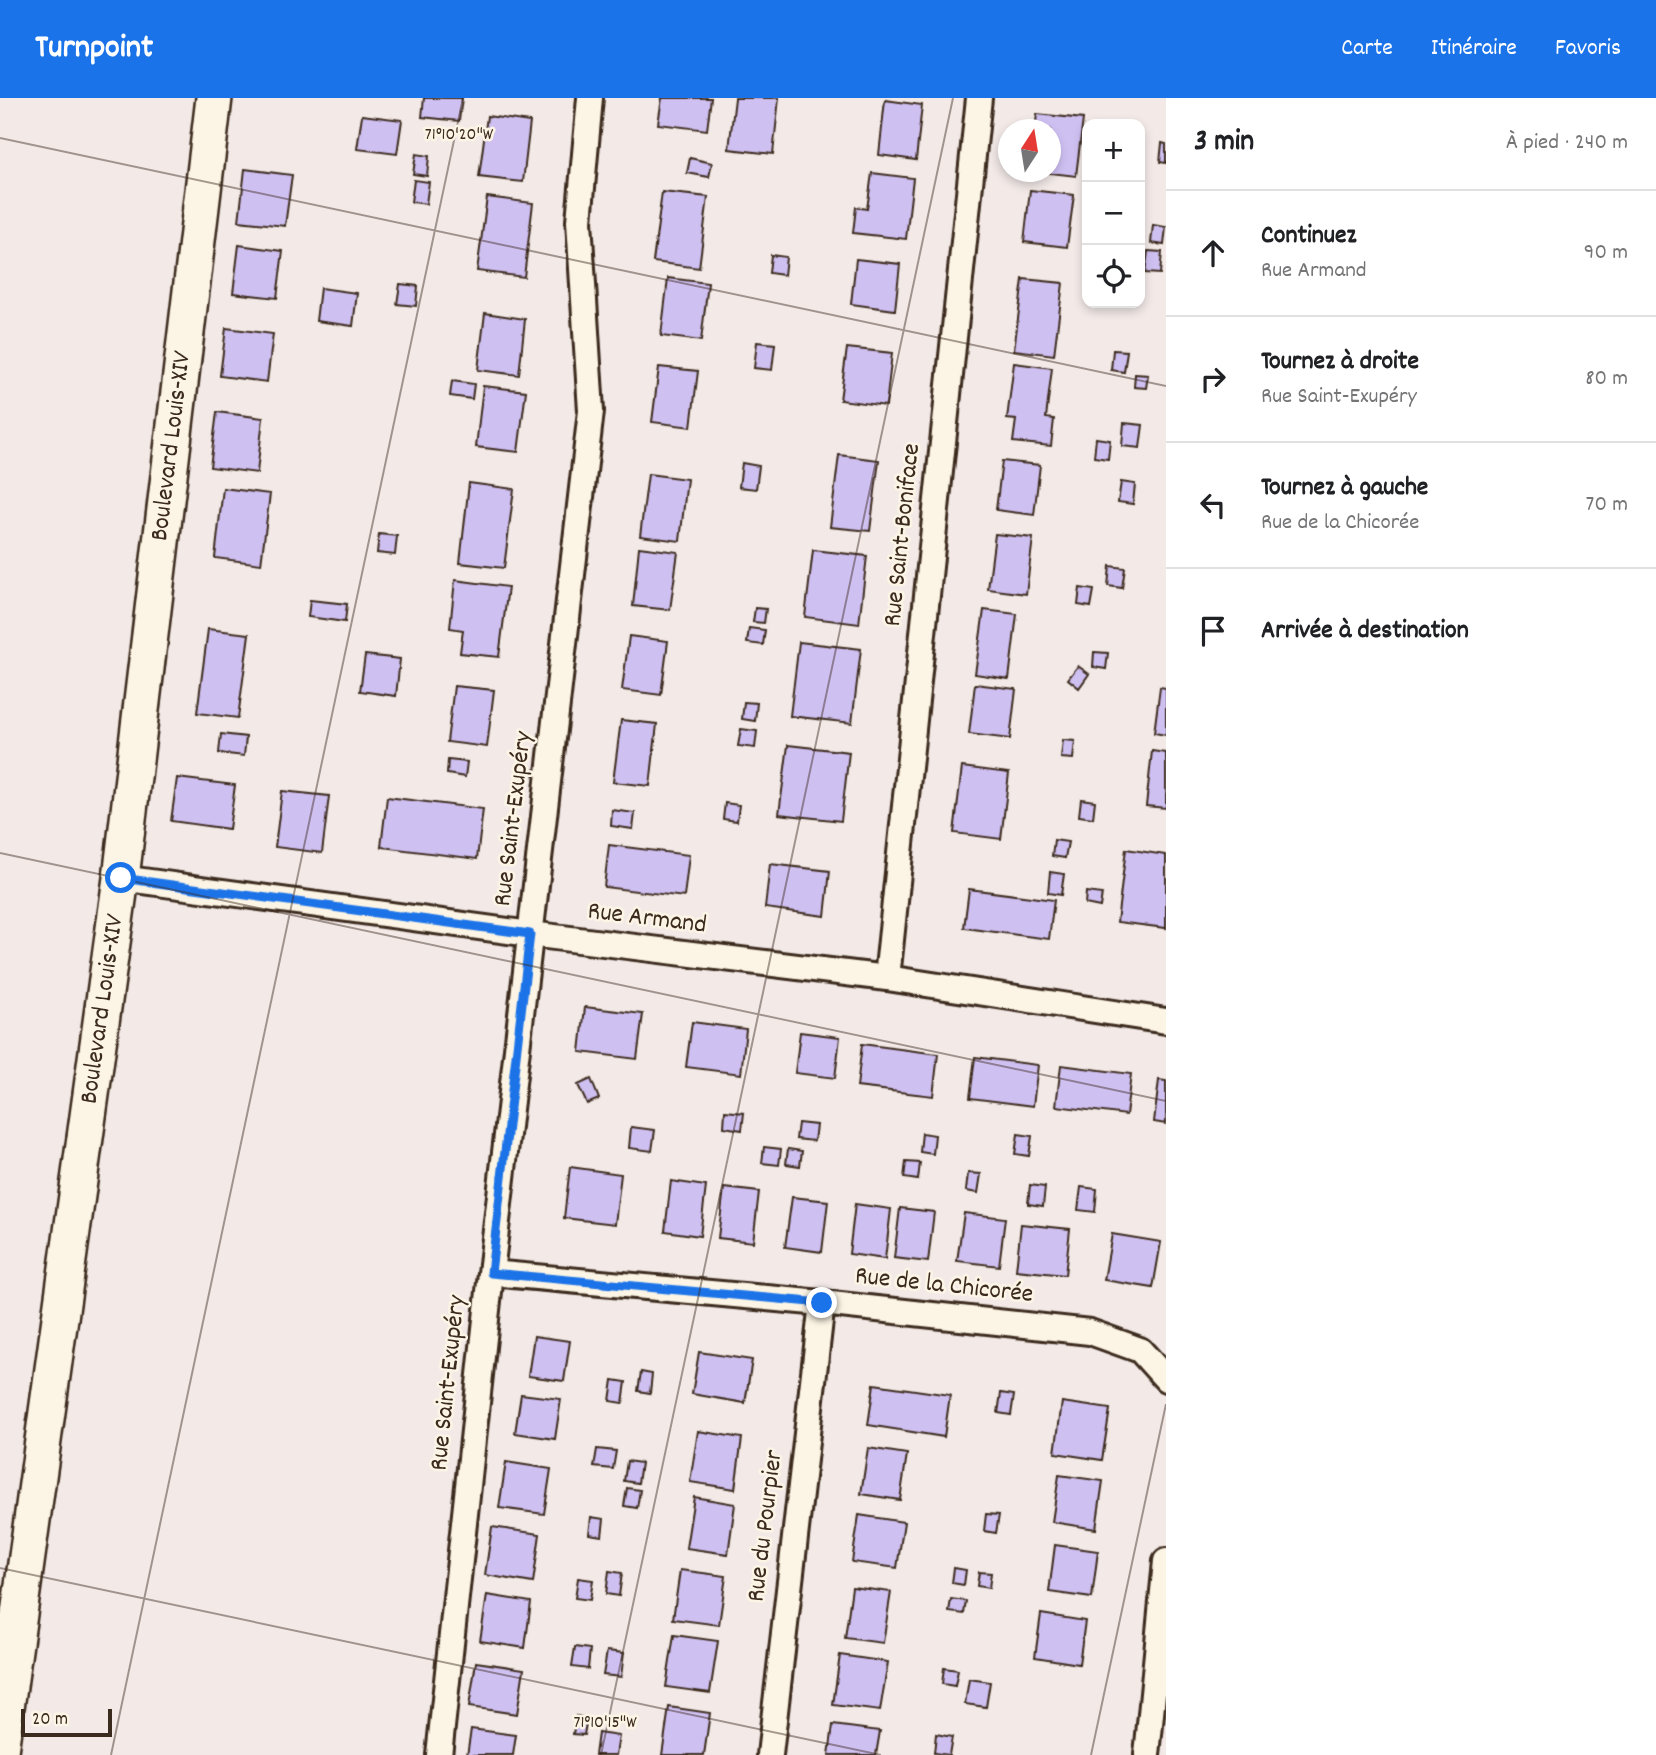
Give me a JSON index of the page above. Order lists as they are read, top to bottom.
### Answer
{
  "streets": {
    "main road": ["Boulevard Louis-XIV"],
    "street": [
      "Rue Saint-Boniface",
      "Rue Saint-Exupéry",
      "Rue Armand",
      "Rue de la Chicorée",
      "Rue du Pourpier"
    ]
  },
  "crossings": [
    ["Boulevard Louis-XIV", "Rue Armand"],
    ["Rue Saint-Boniface", "Rue Armand"],
    ["Rue Saint-Exupéry", "Rue Armand"],
    ["Rue Saint-Exupéry", "Rue de la Chicorée"],
    ["Rue de la Chicorée", "Rue du Pourpier"]
  ],
  "scale_bar": "20 m",
  "north": "top",
  "page": {
    "header": "Turnpoint",
    "nav": ["Carte", "Itinéraire", "Favoris"],
    "heading": ["3 min", "À pied · 240 m"],
    "map_buttons": ["+", "−"],
    "list": [
      ["Continuez", "Rue Armand", "90 m"],
      ["Tournez à droite", "Rue Saint-Exupéry", "80 m"],
      ["Tournez à gauche", "Rue de la Chicorée", "70 m"],
      "Arrivée à destination"
    ],
    "scale": "20 m"
  },
  "coordinates": ["71°10'20\"W", "71°10'15\"W"]
}
